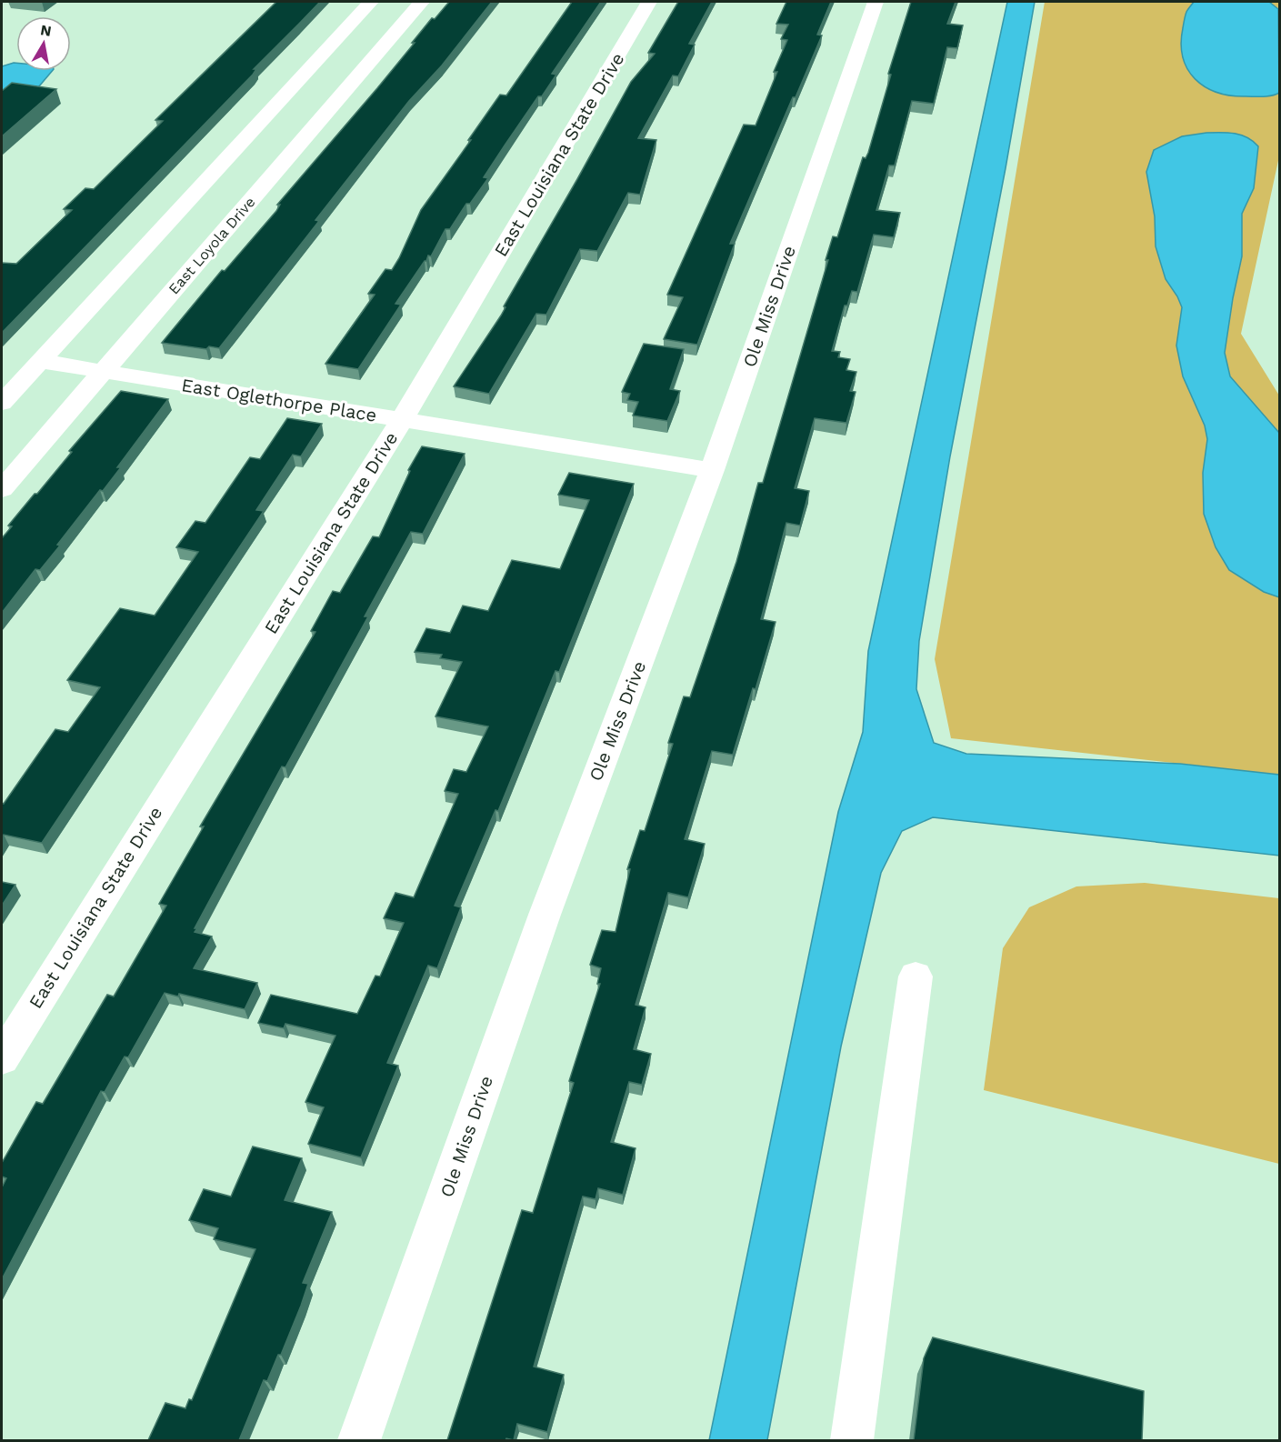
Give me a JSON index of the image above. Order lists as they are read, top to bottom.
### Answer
{
  "streets": {
    "street": [
      "East Louisiana State Drive",
      "East Loyola Drive",
      "Ole Miss Drive",
      "East Oglethorpe Place"
    ]
  },
  "crossings": [
    ["East Louisiana State Drive", "East Oglethorpe Place"],
    ["East Loyola Drive", "East Oglethorpe Place"],
    ["Ole Miss Drive", "East Oglethorpe Place"]
  ],
  "north": "top"
}
